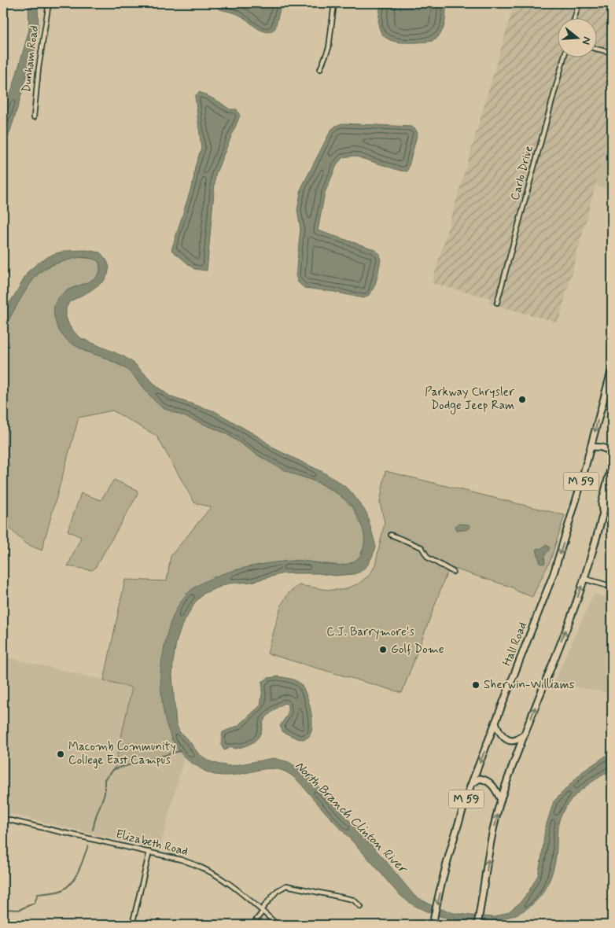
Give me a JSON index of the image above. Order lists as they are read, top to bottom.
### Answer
{
  "streets": {
    "highway": ["M 59", "Hall Road"],
    "street": ["Dunham Road", "Carlo Drive", "Elizabeth Road"]
  },
  "water": ["North Branch Clinton River"],
  "parks": ["C.J. Barrymore's"],
  "places": [
    "Parkway Chrysler Dodge Jeep Ram",
    "Golf Dome",
    "Sherwin-Williams",
    "Macomb Community College East Campus"
  ],
  "north": "right"
}
